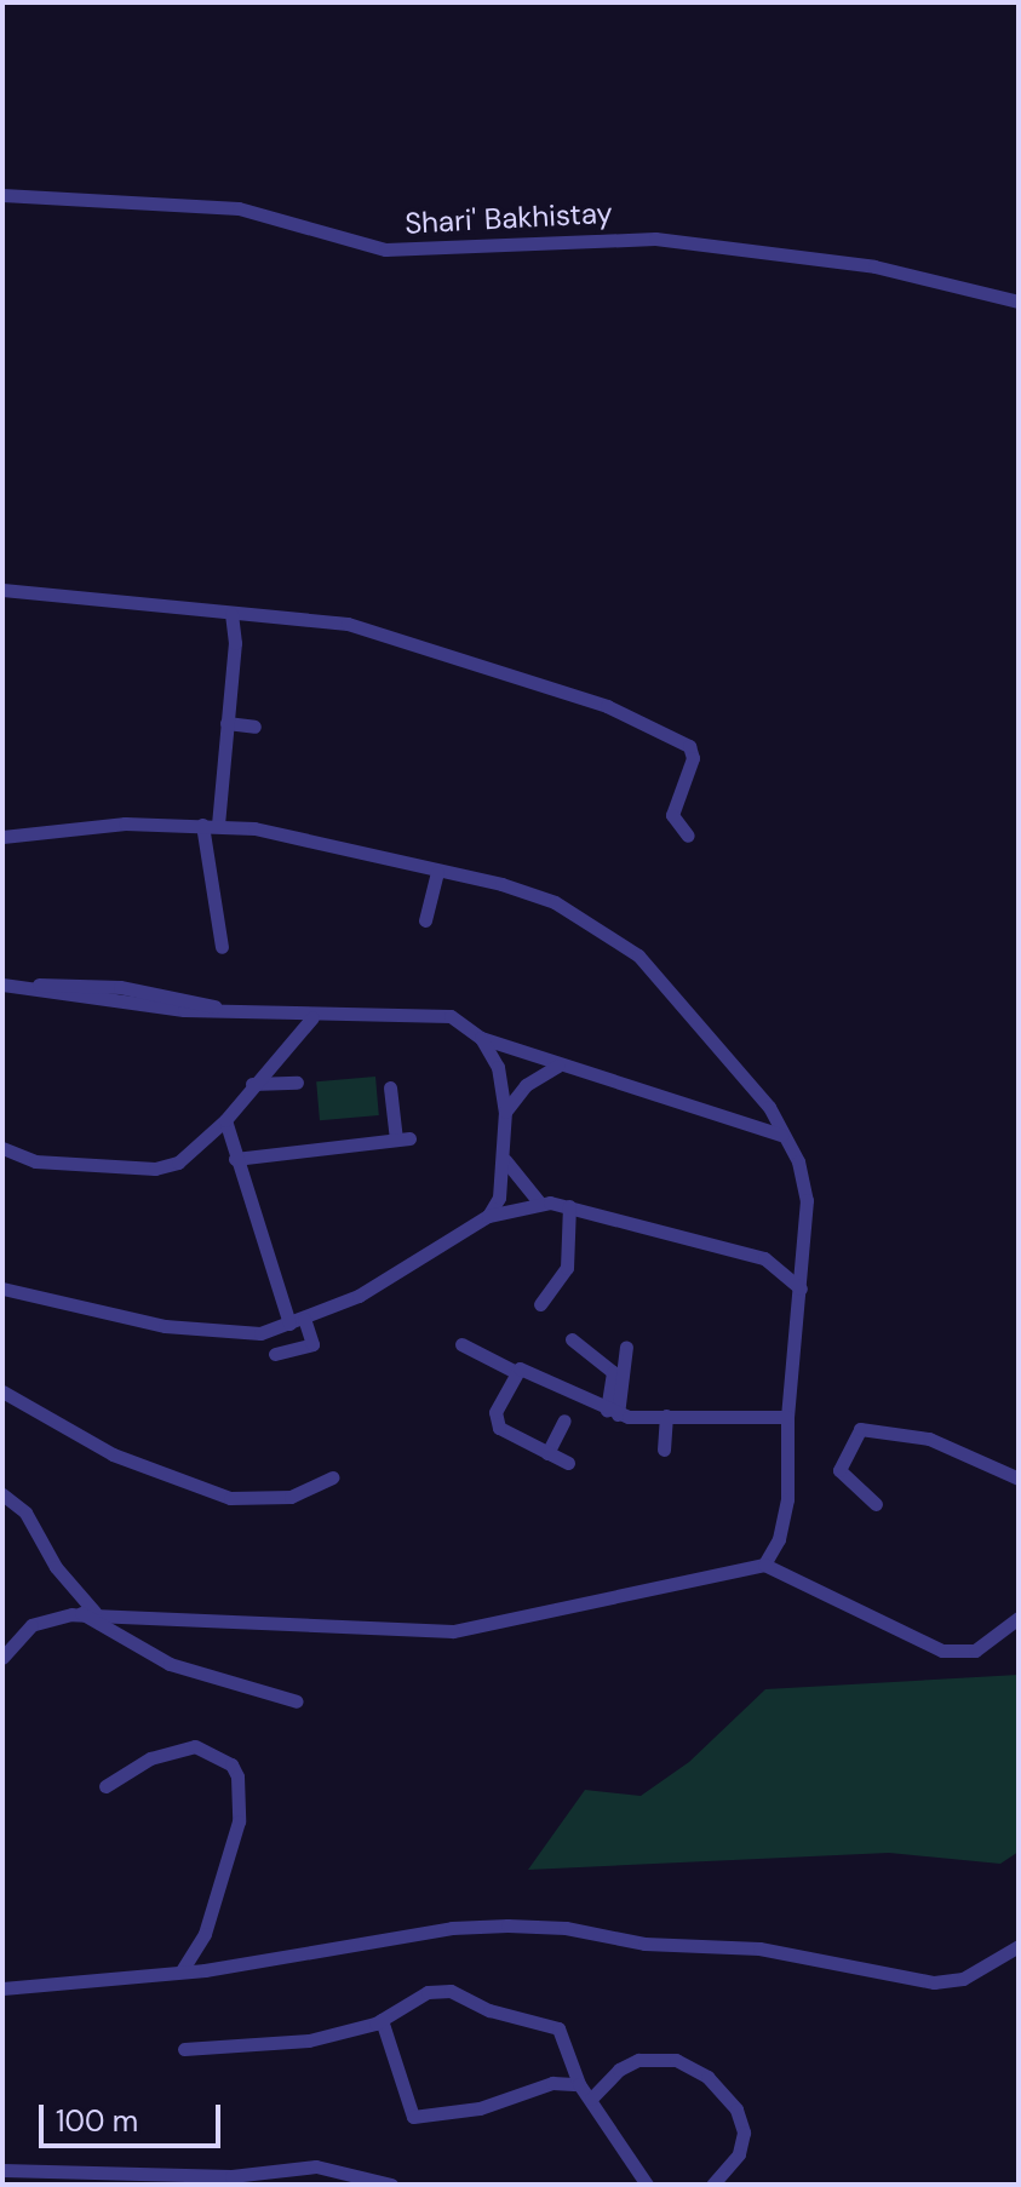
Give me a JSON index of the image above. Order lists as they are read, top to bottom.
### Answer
{
  "streets": {
    "street": ["Shari' Bakhistay"]
  },
  "scale_bar": "100 m"
}
